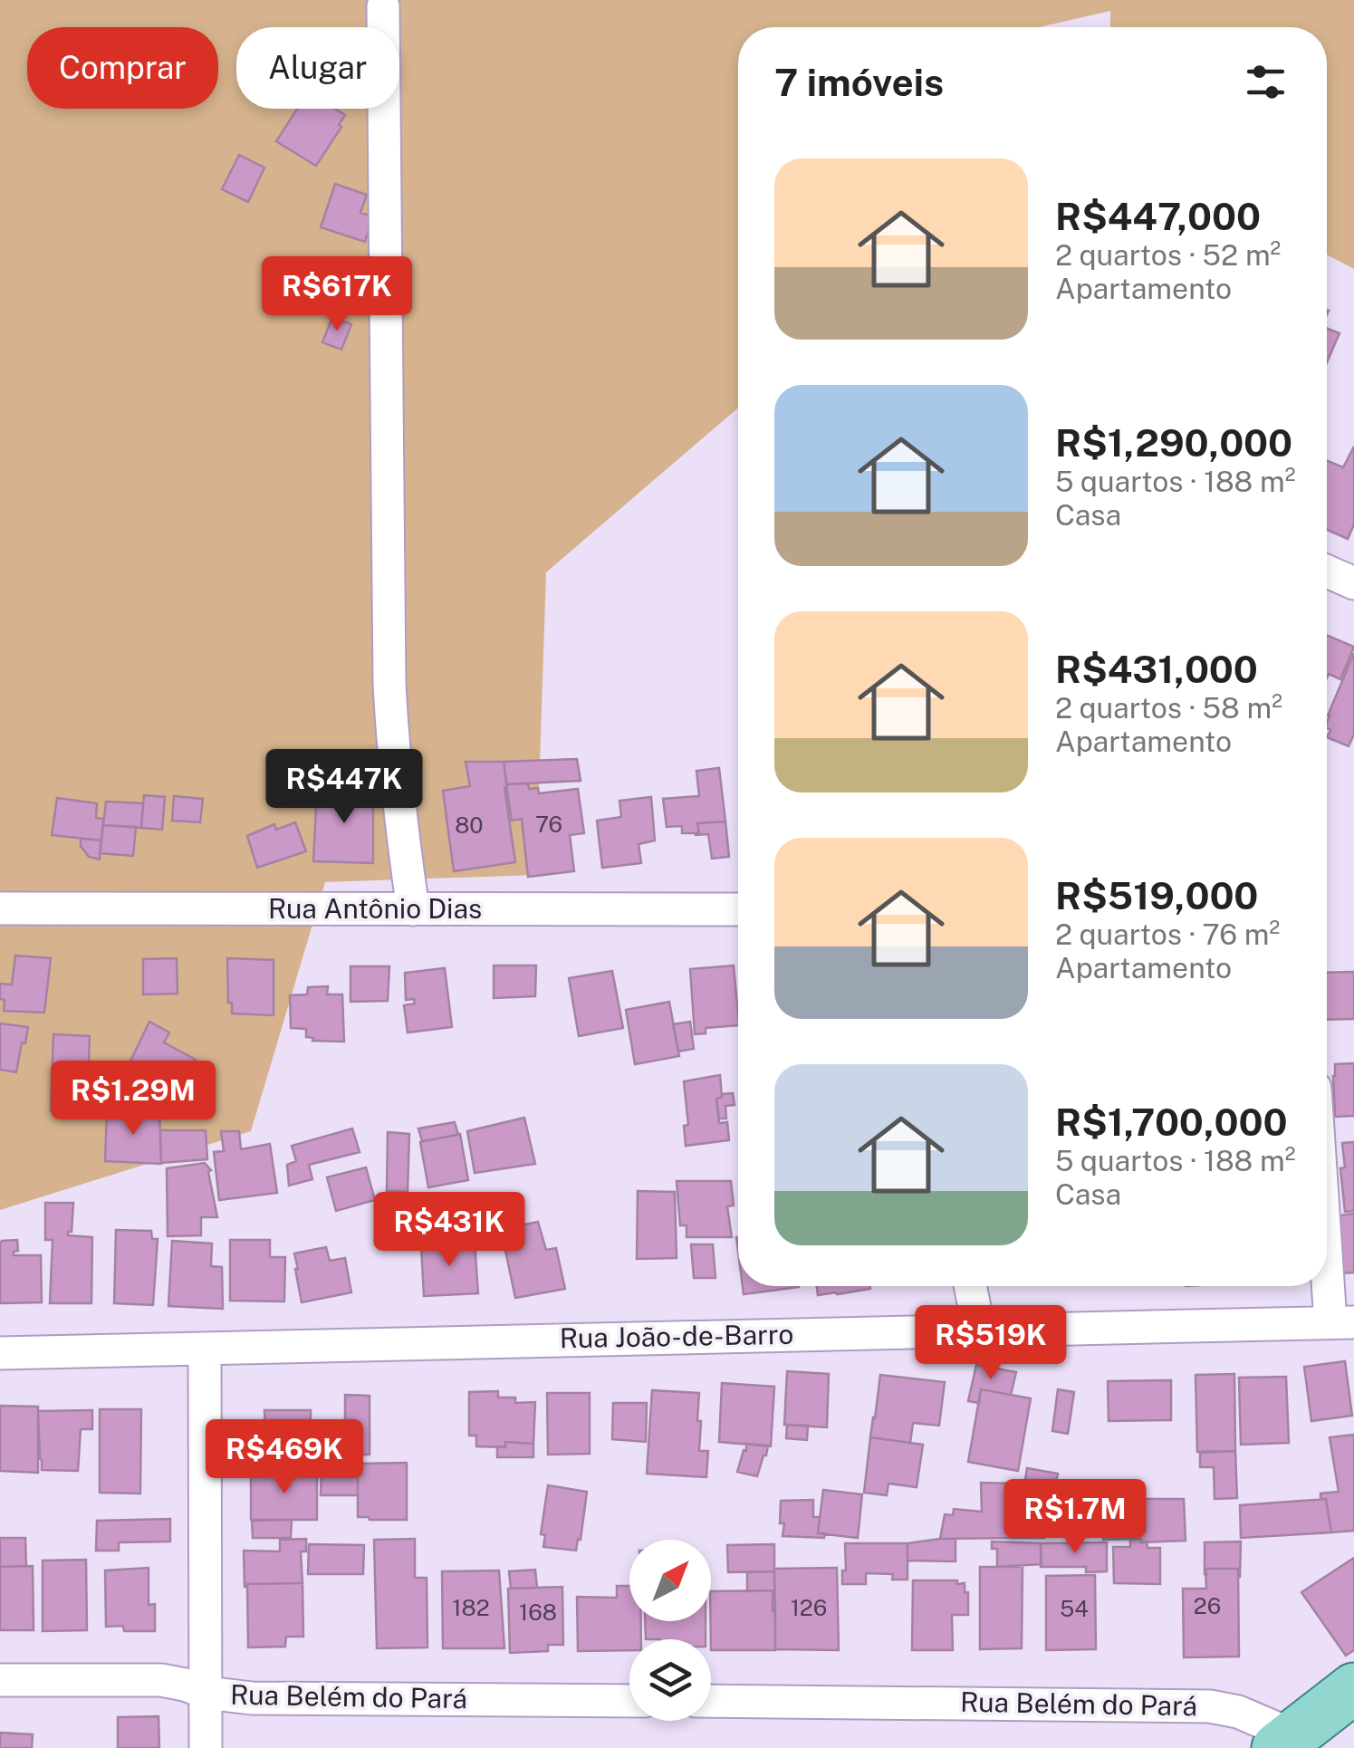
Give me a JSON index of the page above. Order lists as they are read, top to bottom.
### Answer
{
  "streets": {
    "street": ["Rua Antônio Dias", "Rua João-de-Barro", "Rua Belém do Pará"]
  },
  "house_numbers": [
    "76",
    "80",
    "26",
    "182",
    "126",
    "54",
    "168"
  ],
  "north": "top right",
  "page": {
    "chip": ["Comprar", "Alugar"],
    "heading": "7 imóveis",
    "list": [
      {
        "name": "R$447,000",
        "note": "2 quartos · 52 m² · Apartamento"
      },
      {
        "name": "R$1,290,000",
        "note": "5 quartos · 188 m² · Casa"
      },
      {
        "name": "R$431,000",
        "note": "2 quartos · 58 m² · Apartamento"
      },
      {
        "name": "R$519,000",
        "note": "2 quartos · 76 m² · Apartamento"
      },
      {
        "name": "R$1,700,000",
        "note": "5 quartos · 188 m² · Casa"
      }
    ],
    "price": [
      "R$617K",
      "R$447K",
      "R$1.29M",
      "R$431K",
      "R$519K",
      "R$469K",
      "R$1.7M"
    ]
  }
}
